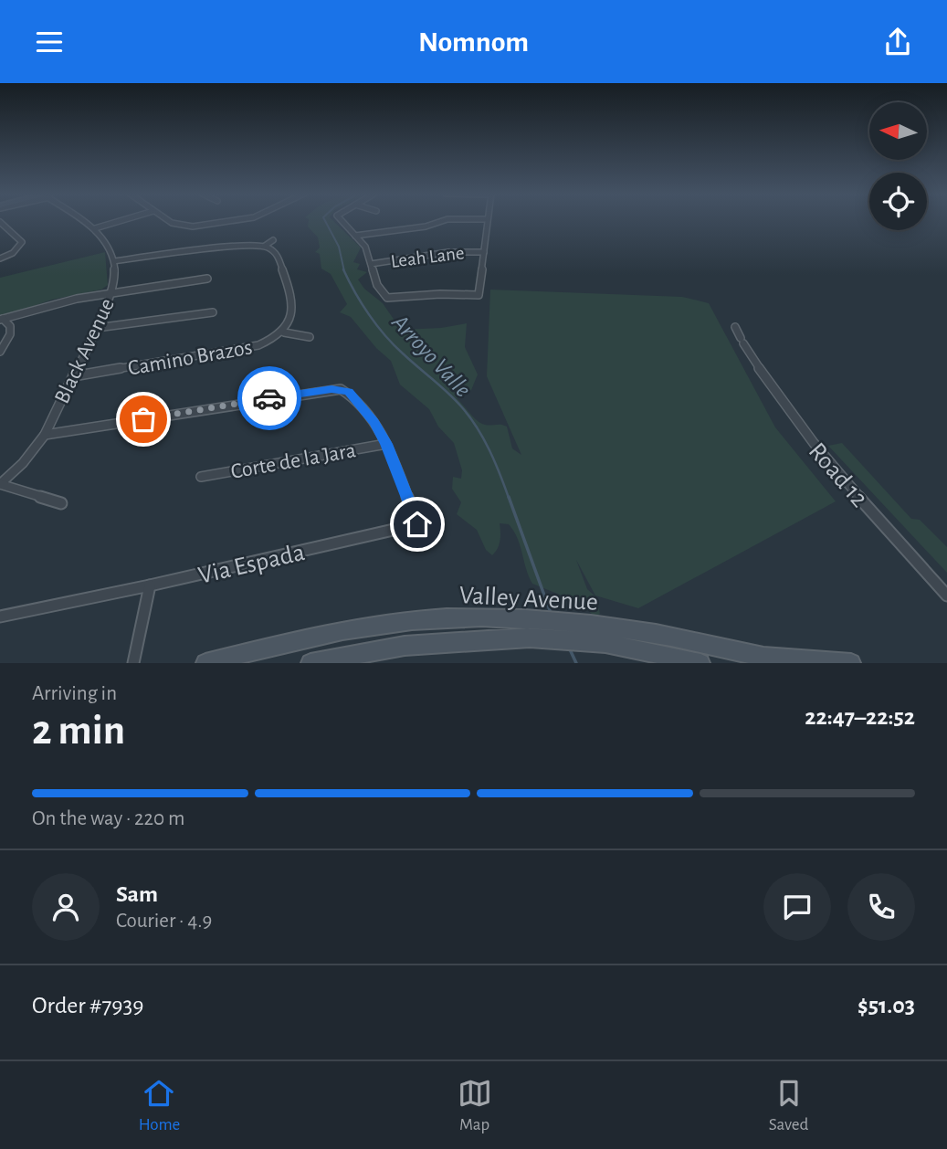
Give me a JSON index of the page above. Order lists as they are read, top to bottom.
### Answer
{
  "streets": {
    "main road": ["Valley Avenue"],
    "street": [
      "Leah Lane",
      "Black Avenue",
      "Camino Brazos",
      "Corte de la Jara",
      "Road 12",
      "Via Espada"
    ]
  },
  "crossings": [
    ["Black Avenue", "Camino Brazos"],
    ["Corte de la Jara", "Via Espada"]
  ],
  "water": ["Arroyo Valle"],
  "north": "left",
  "page": {
    "header": "Nomnom",
    "heading": ["2 min", "Arriving in", "22:47–22:52"],
    "panel": [
      "Sam",
      "Courier · 4.9",
      "Order #7939",
      "$51.03"
    ],
    "bar": "On the way · 220 m",
    "tabs": ["Home", "Map", "Saved"]
  }
}
